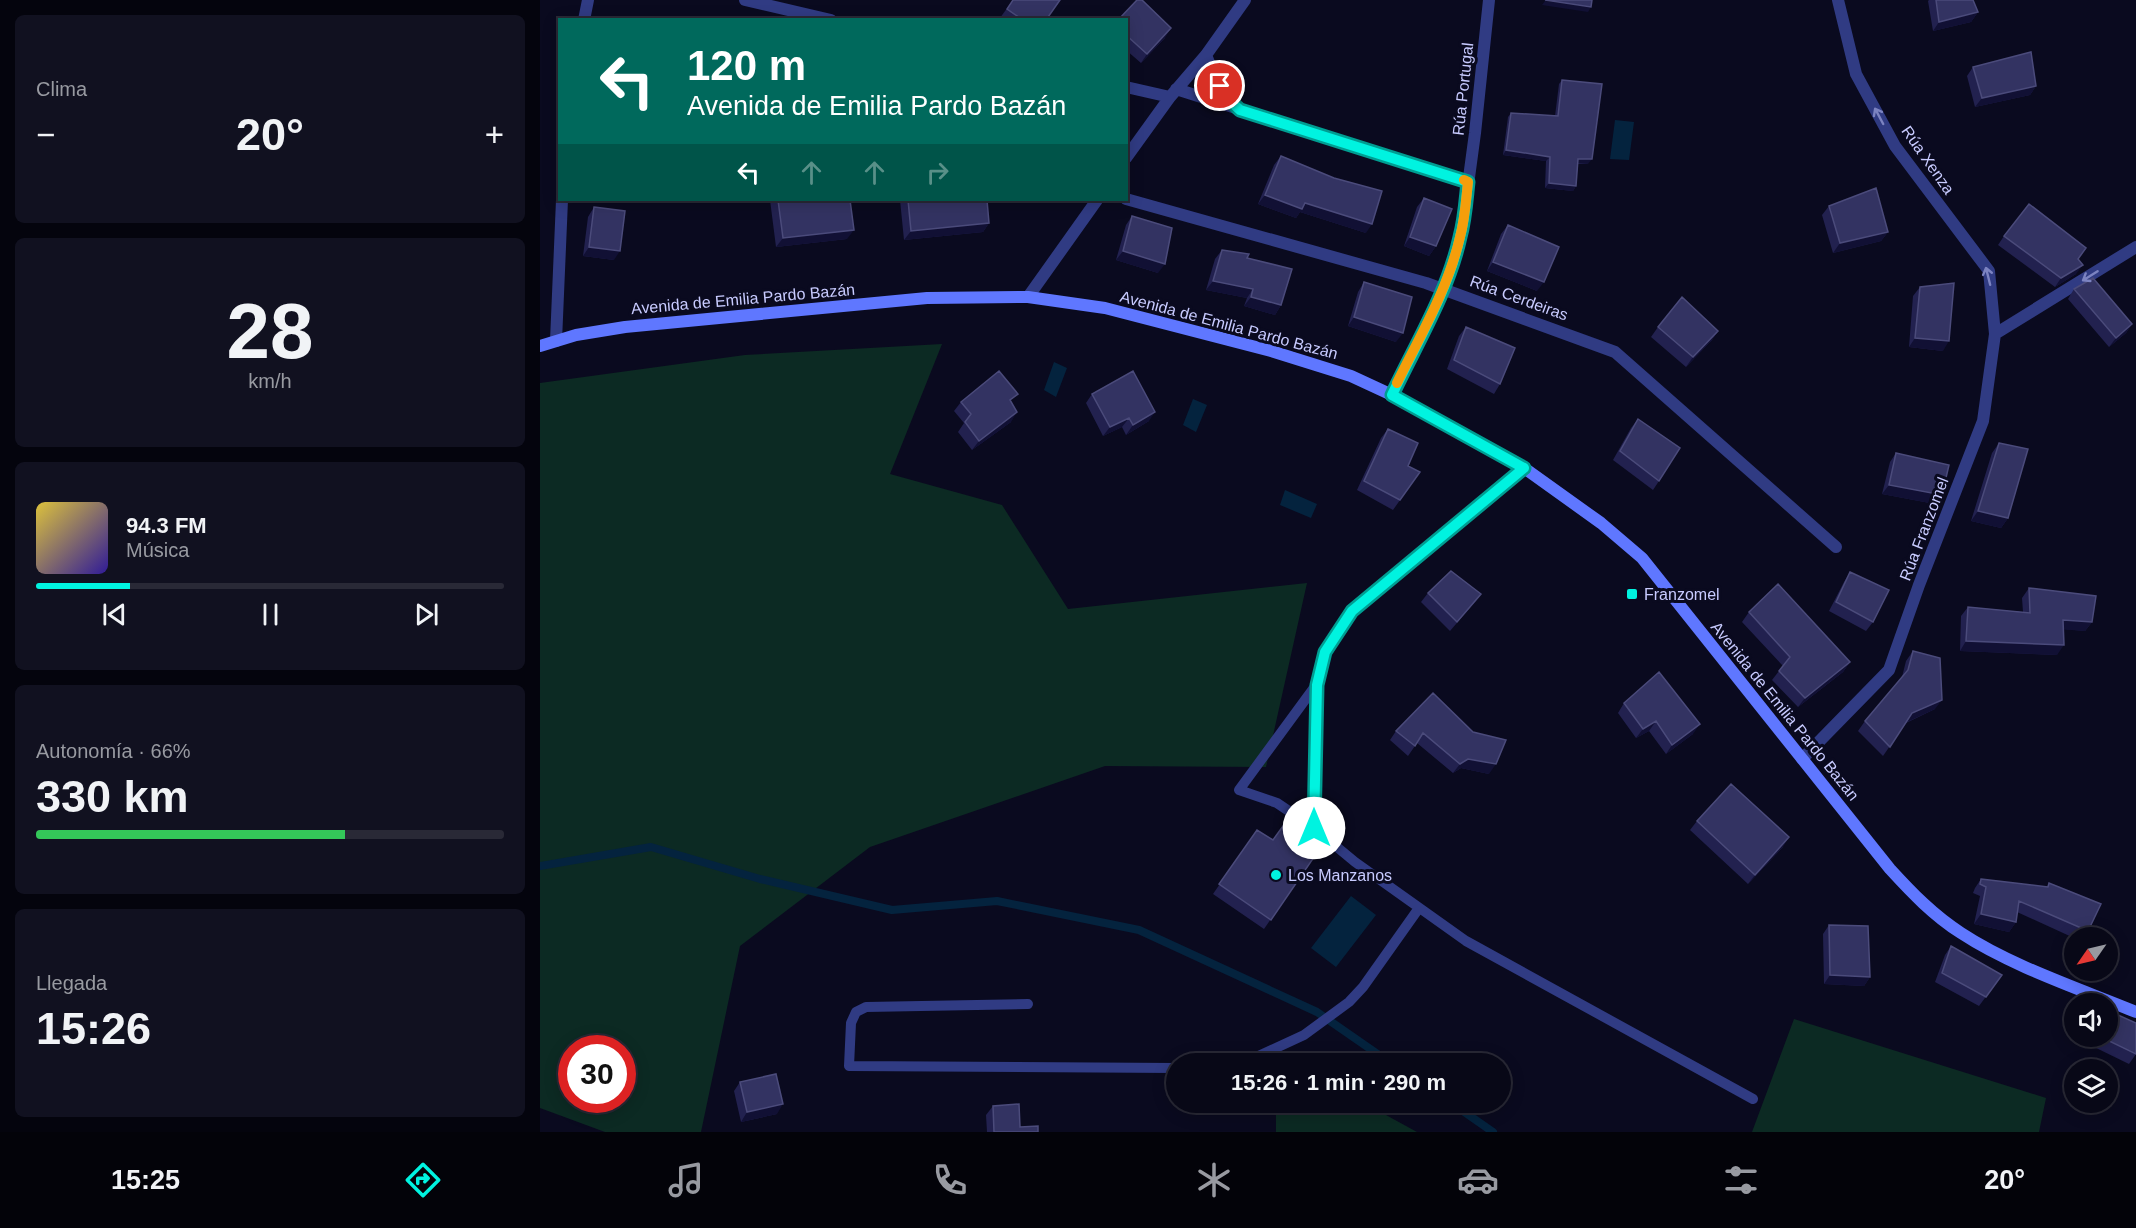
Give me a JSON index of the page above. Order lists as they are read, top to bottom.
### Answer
{
  "streets": {
    "street": [
      "Rúa Portugal",
      "Rúa Xenza",
      "Rúa Cerdeiras",
      "Avenida de Emilia Pardo Bazán",
      "Rúa Franzomel"
    ]
  },
  "crossings": [
    ["Rúa Portugal", "Rúa Cerdeiras"],
    ["Rúa Portugal", "Avenida de Emilia Pardo Bazán"],
    ["Rúa Xenza", "Rúa Franzomel"],
    ["Avenida de Emilia Pardo Bazán", "Rúa Franzomel"]
  ],
  "one_way": ["Rúa Xenza"],
  "places": {
    "transit": ["Franzomel"],
    "other": ["Los Manzanos"]
  },
  "north": "bottom left",
  "page": {
    "tile": [
      "Clima",
      ["28", "km/h"],
      ["Autonomía · 66%", "330 km"],
      ["Llegada", "15:26"]
    ],
    "turn": ["120 m", "Avenida de Emilia Pardo Bazán"],
    "heat": ["−", "20°", "+"],
    "song": ["94.3 FM", "Música"],
    "limit": "30",
    "trip": "15:26 · 1 min · 290 m",
    "tabs": ["15:25", "20°"]
  }
}
